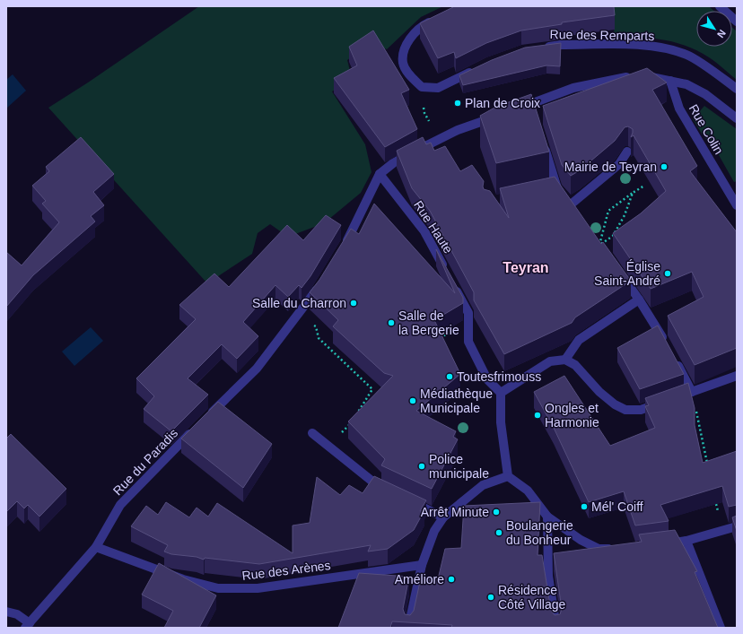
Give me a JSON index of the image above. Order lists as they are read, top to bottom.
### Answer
{
  "streets": {
    "street": [
      "Rue des Remparts",
      "Rue Colin",
      "Rue Haute",
      "Rue du Paradis",
      "Rue des Arènes"
    ]
  },
  "crossings": [
    ["Rue du Paradis", "Rue des Arènes"]
  ],
  "districts": ["Teyran"],
  "places": [
    "Plan de Croix",
    "Mairie de Teyran",
    "Église Saint-André",
    "Salle du Charron",
    "Salle de la Bergerie",
    "Toutesfrimouss",
    "Médiathèque Municipale",
    "Ongles et Harmonie",
    "Police municipale",
    "Mél' Coiff",
    "Arrêt Minute",
    "Boulangerie du Bonheur",
    "Améliore",
    "Résidence Côté Village"
  ],
  "north": "bottom right"
}
